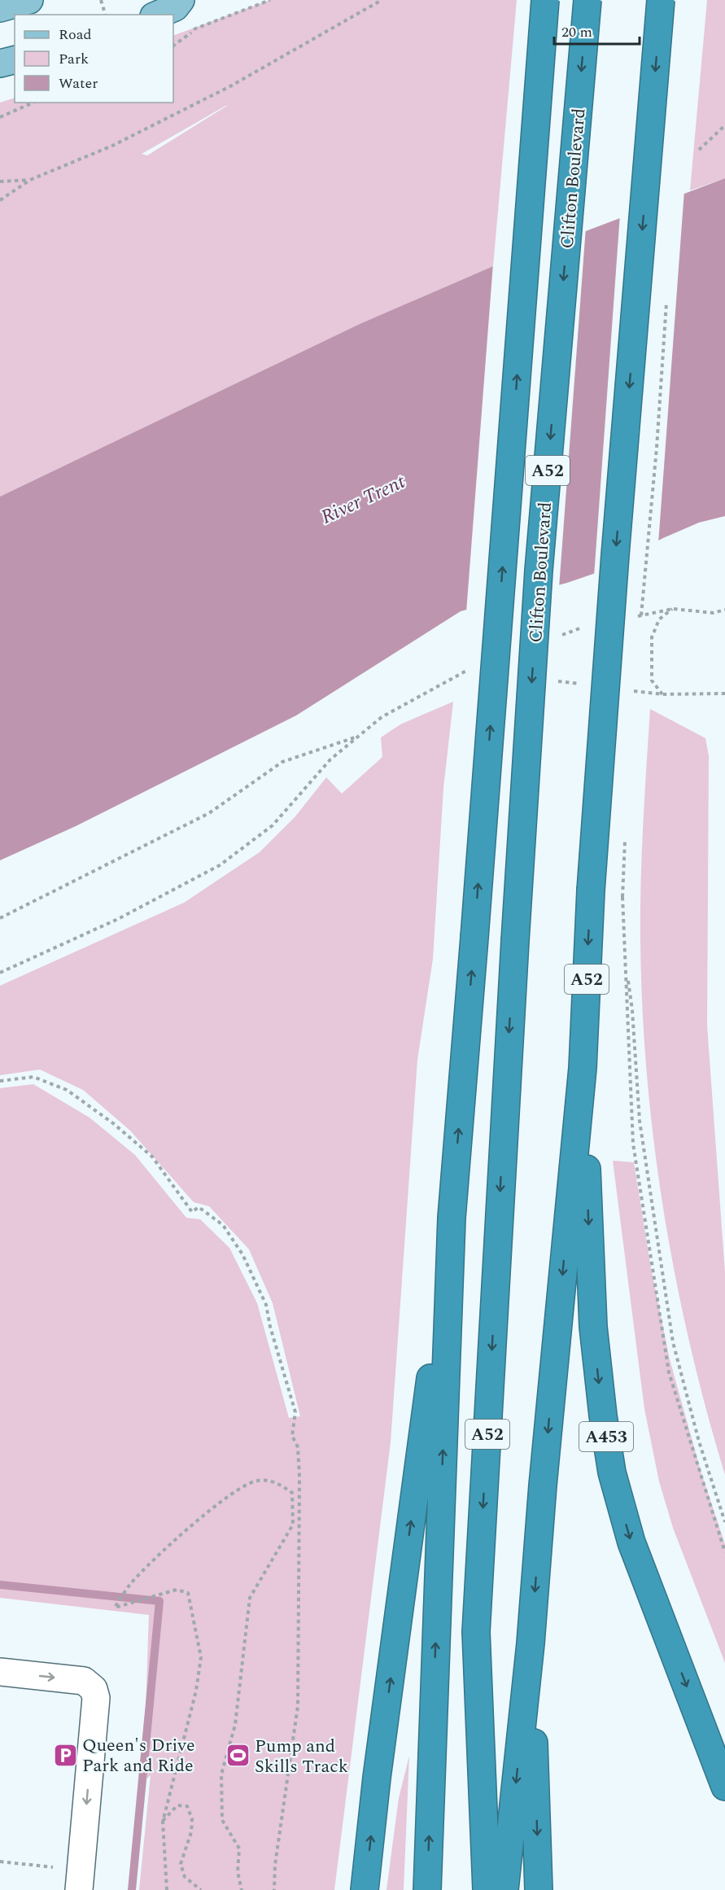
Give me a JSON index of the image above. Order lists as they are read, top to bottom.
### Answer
{
  "streets": {
    "highway": ["Clifton Boulevard", "A52", "A453"]
  },
  "crossings": [
    ["Clifton Boulevard", "A52"],
    ["A52", "A453"]
  ],
  "water": ["River Trent"],
  "places": {
    "parking": ["Queen's Drive Park and Ride"],
    "sports": ["Pump and Skills Track"]
  },
  "legend": ["Road", "Park", "Water"],
  "scale_bar": "20 m"
}
